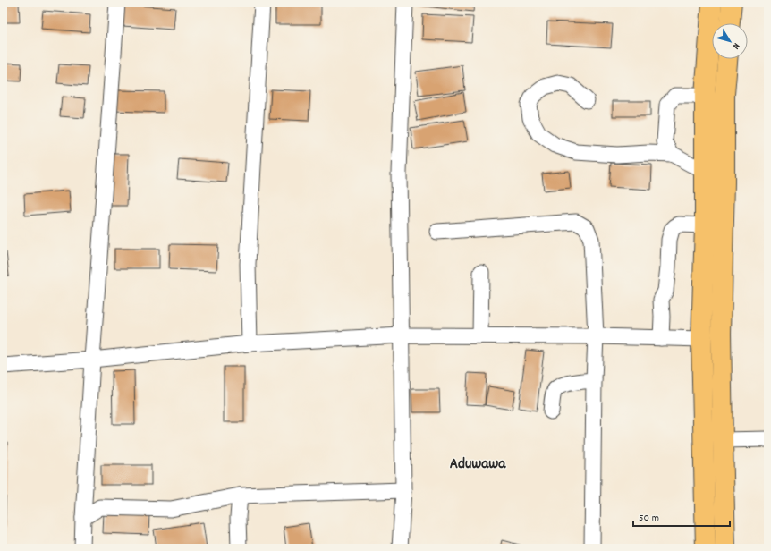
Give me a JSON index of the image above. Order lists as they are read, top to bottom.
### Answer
{
  "districts": ["Aduwawa"],
  "scale_bar": "50 m",
  "north": "bottom right"
}
